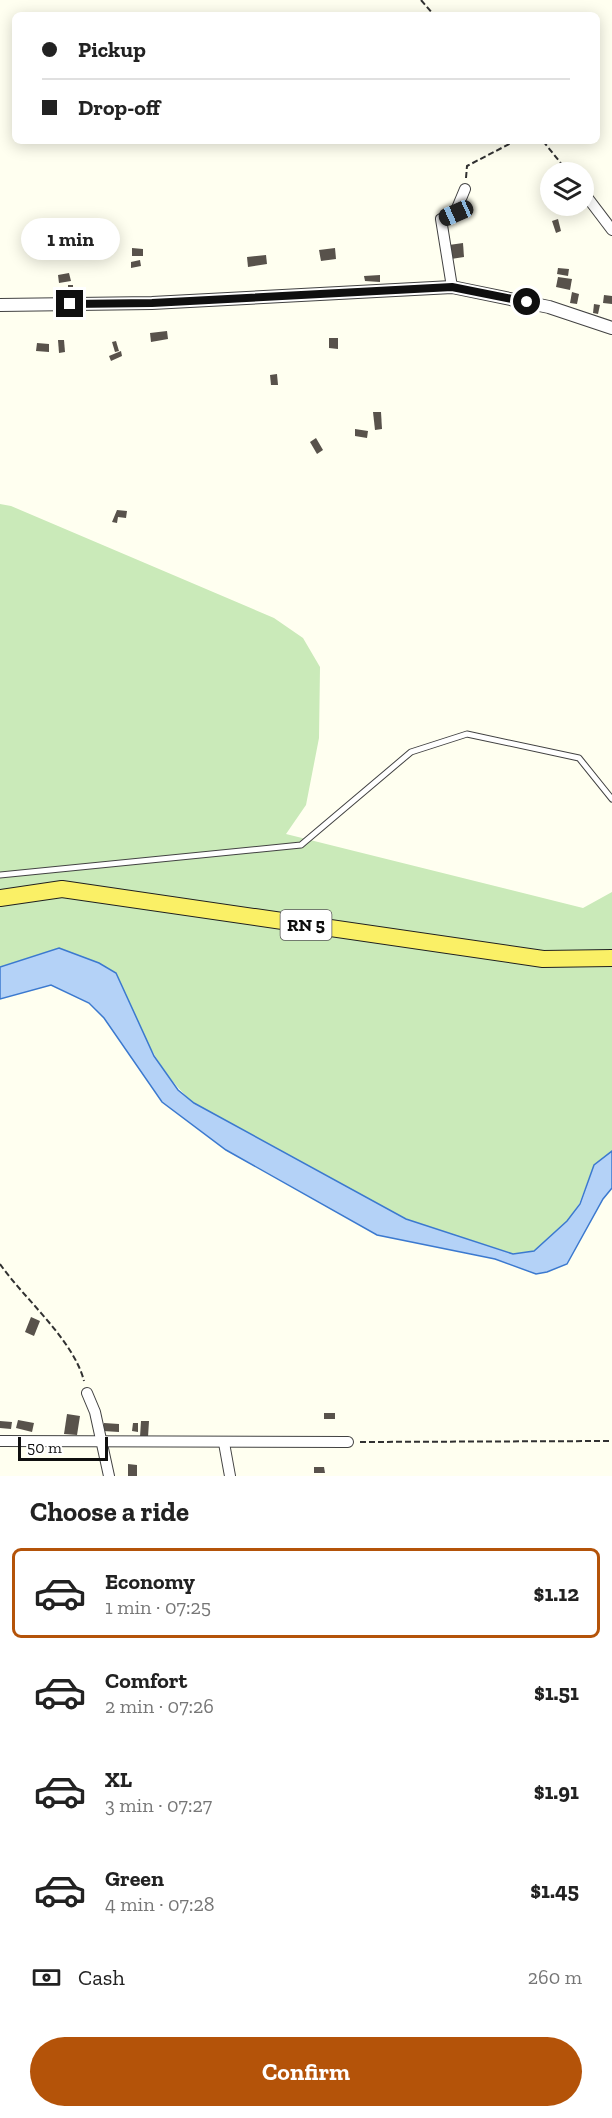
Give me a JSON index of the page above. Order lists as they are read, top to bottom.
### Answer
{
  "streets": {
    "main road": ["RN 5"]
  },
  "scale_bar": "50 m",
  "page": {
    "banner": ["Pickup", "Drop-off"],
    "bubble": "1 min",
    "scale": "50 m",
    "heading": "Choose a ride",
    "list": [
      {
        "name": "Economy",
        "note": "1 min · 07:25",
        "value": "$1.12"
      },
      {
        "name": "Comfort",
        "note": "2 min · 07:26",
        "value": "$1.51"
      },
      {
        "name": "XL",
        "note": "3 min · 07:27",
        "value": "$1.91"
      },
      {
        "name": "Green",
        "note": "4 min · 07:28",
        "value": "$1.45"
      }
    ],
    "pay": ["Cash", "260 m"],
    "buttons": "Confirm"
  }
}
